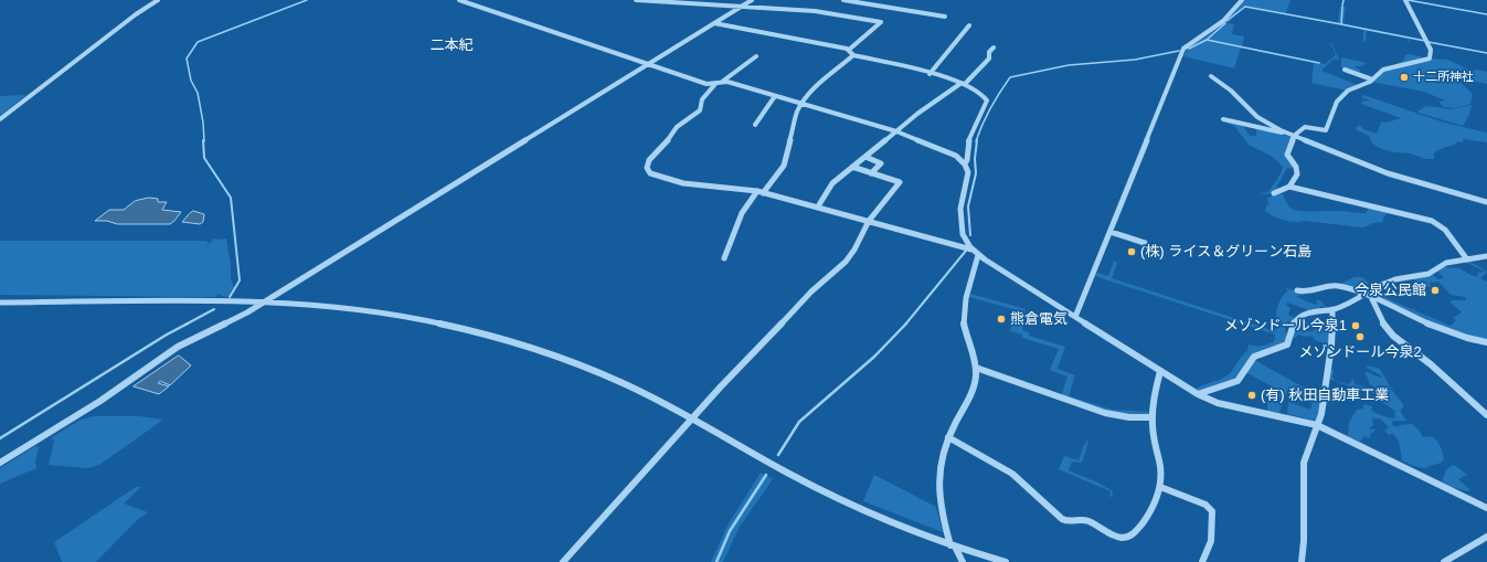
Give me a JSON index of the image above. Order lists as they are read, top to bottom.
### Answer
{
  "districts": ["二本紀"],
  "places": [
    "十二所神社",
    "(株) ライス＆グリーン石島",
    "今泉公民館",
    "熊倉電気",
    "メゾンドール今泉1",
    "メゾンドール今泉2",
    "(有) 秋田自動車工業"
  ]
}
